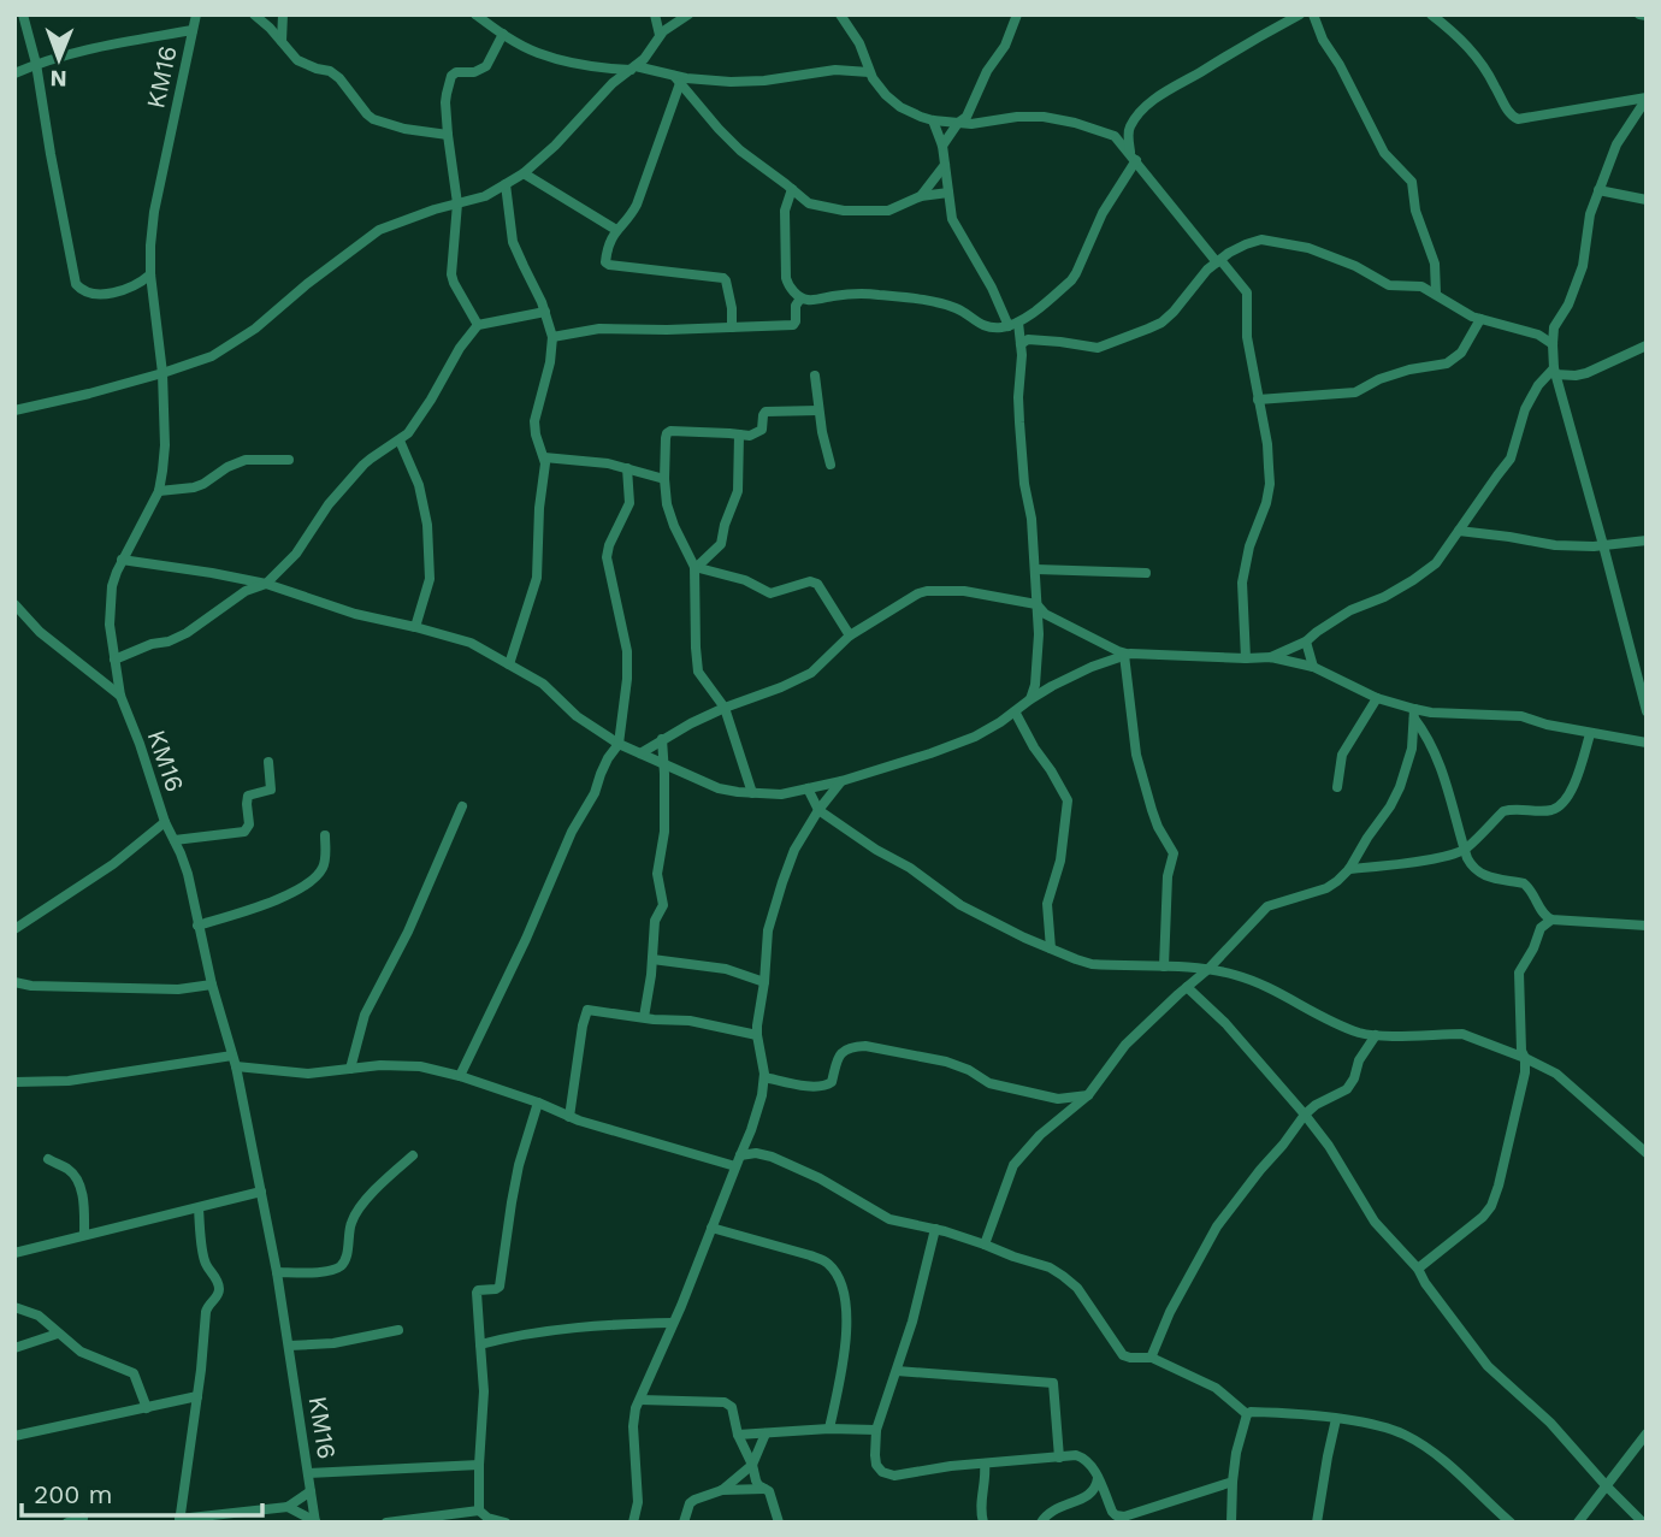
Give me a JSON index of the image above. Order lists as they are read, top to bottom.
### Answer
{
  "streets": {
    "street": ["KM16"]
  },
  "scale_bar": "200 m",
  "north": "bottom"
}
